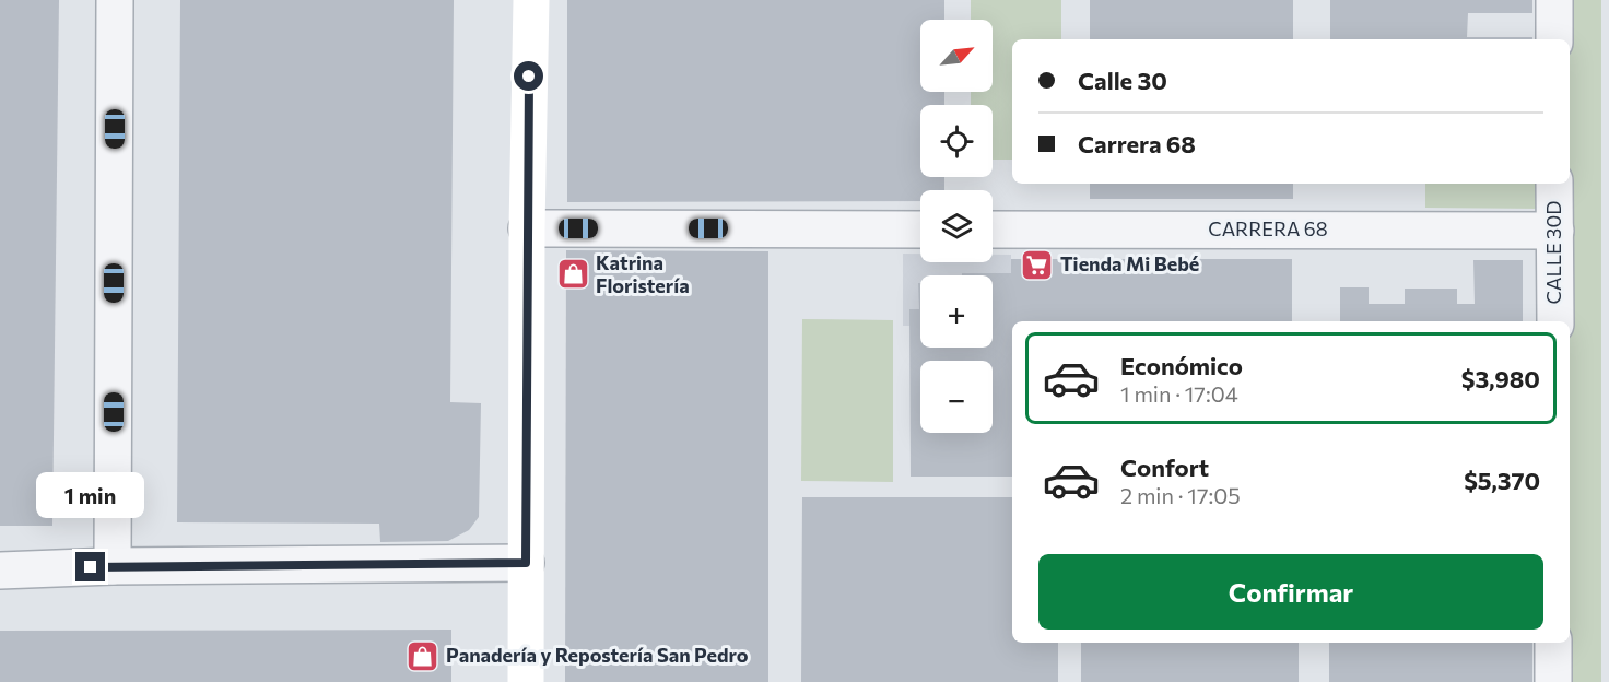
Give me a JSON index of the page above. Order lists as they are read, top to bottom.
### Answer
{
  "streets": {
    "street": ["CARRERA 68", "CALLE 30D"]
  },
  "crossings": [
    ["CARRERA 68", "CALLE 30D"]
  ],
  "places": {
    "supermarket": ["Tienda Mi Bebé"],
    "shop": ["Katrina Floristería", "Panadería y Repostería San Pedro"]
  },
  "north": "top right",
  "page": {
    "map_buttons": ["+", "−"],
    "banner": ["Calle 30", "Carrera 68"],
    "list": [
      {
        "name": "Económico",
        "note": "1 min · 17:04",
        "value": "$3,980"
      },
      {
        "name": "Confort",
        "note": "2 min · 17:05",
        "value": "$5,370"
      }
    ],
    "bubble": "1 min",
    "buttons": "Confirmar"
  }
}
